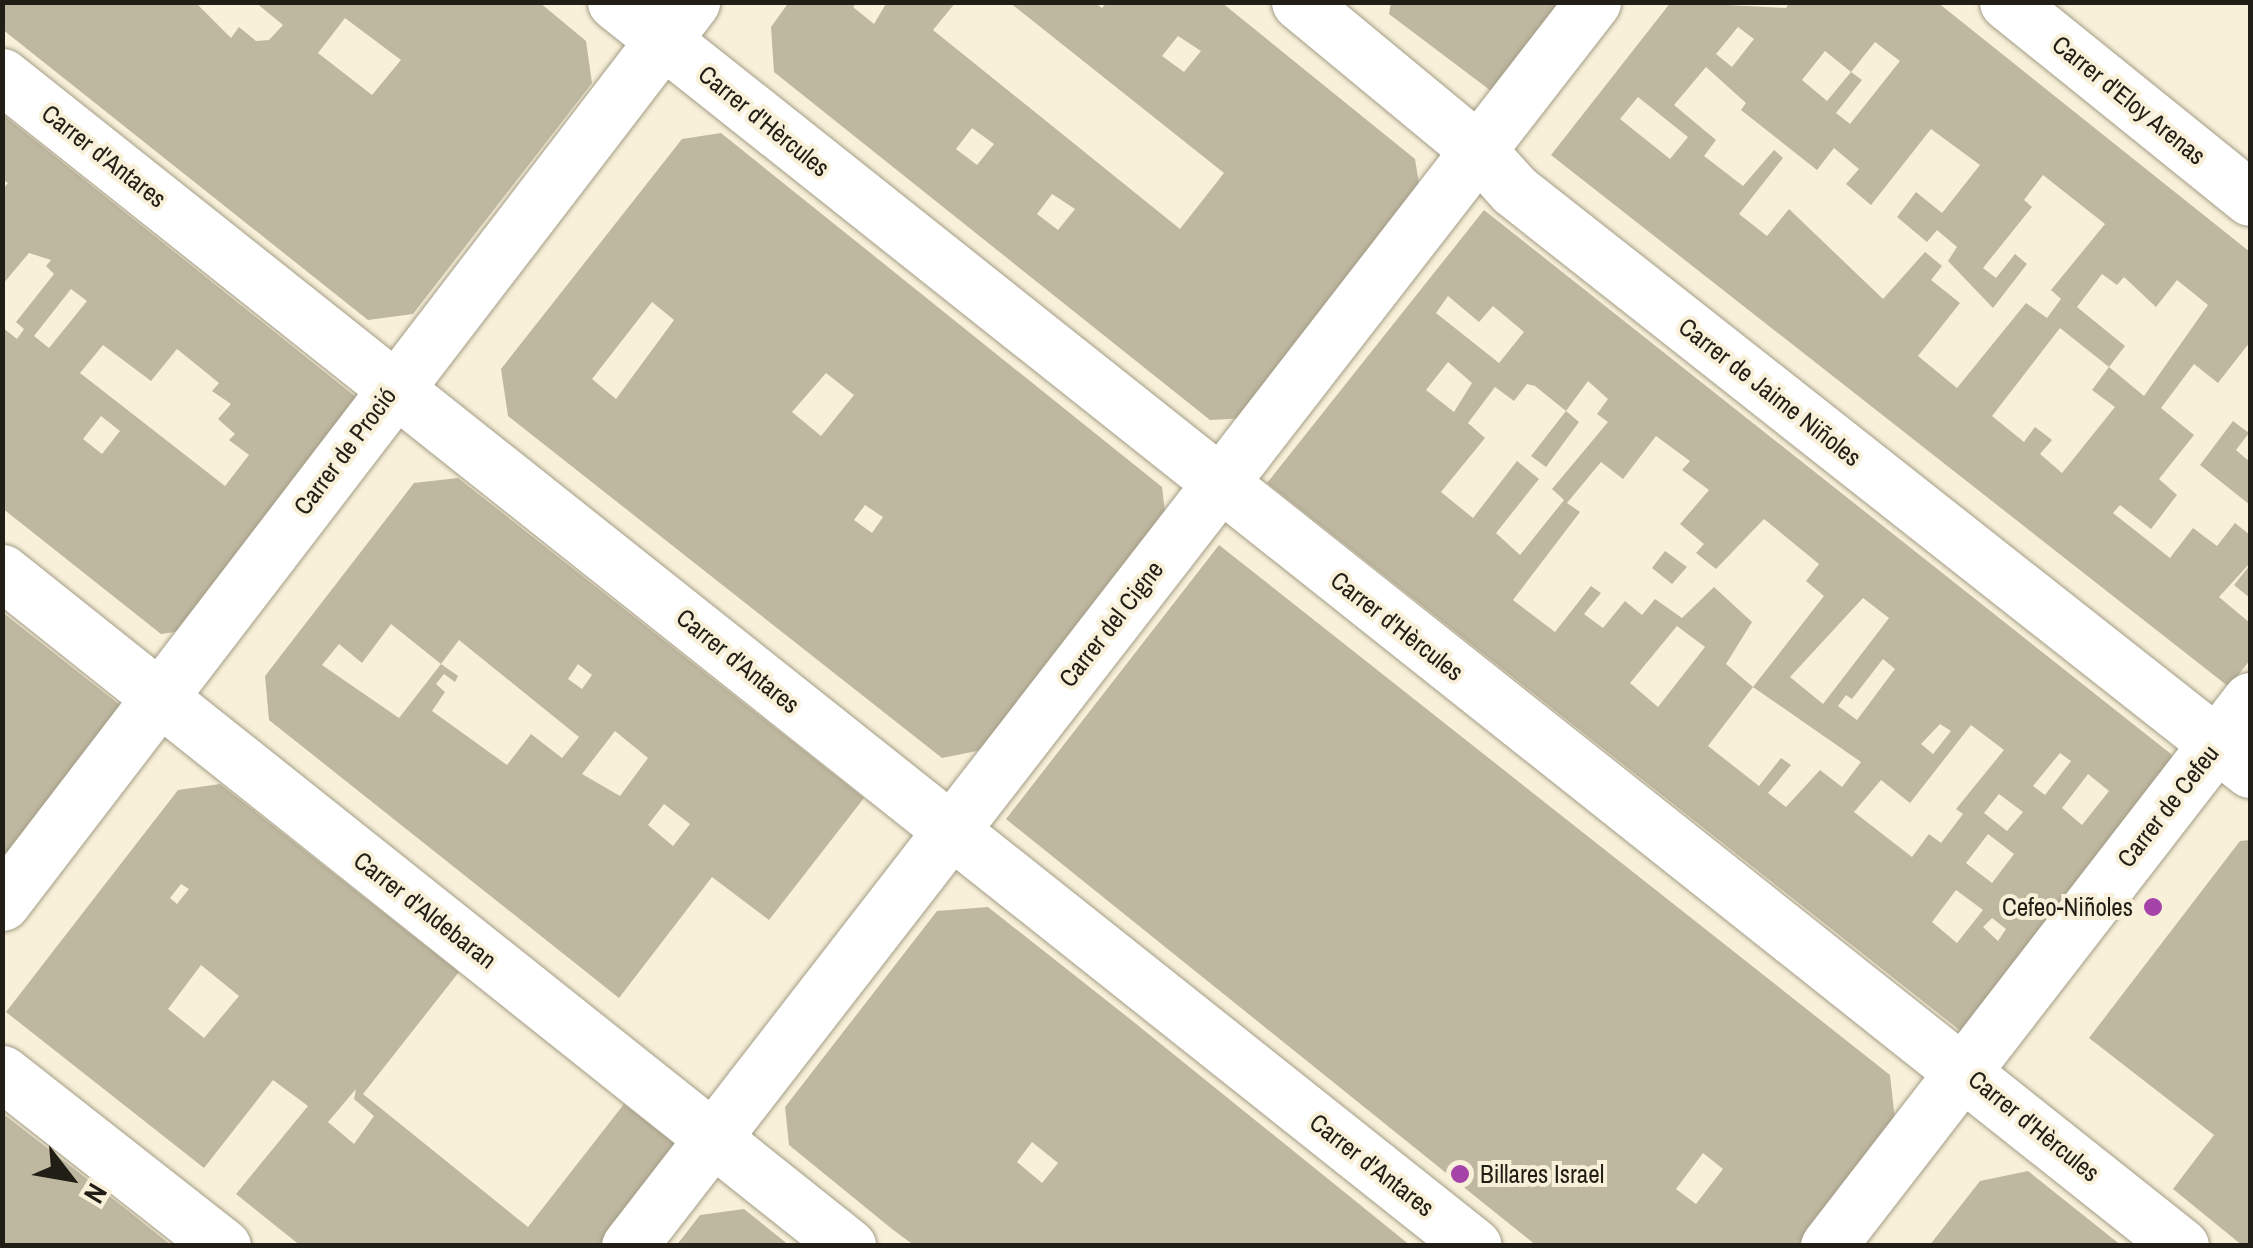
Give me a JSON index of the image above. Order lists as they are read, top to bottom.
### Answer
{
  "streets": {
    "street": [
      "Carrer d'Eloy Arenas",
      "Carrer d'Hèrcules",
      "Carrer d'Antares",
      "Carrer de Jaime Niñoles",
      "Carrer de Proció",
      "Carrer del Cigne",
      "Carrer de Cefeu",
      "Carrer d'Aldebaran"
    ]
  },
  "crossings": [
    ["Carrer d'Hèrcules", "Carrer de Proció"],
    ["Carrer d'Hèrcules", "Carrer del Cigne"],
    ["Carrer d'Hèrcules", "Carrer de Cefeu"],
    ["Carrer d'Antares", "Carrer de Proció"],
    ["Carrer d'Antares", "Carrer del Cigne"],
    ["Carrer de Jaime Niñoles", "Carrer del Cigne"],
    ["Carrer de Jaime Niñoles", "Carrer de Cefeu"],
    ["Carrer de Proció", "Carrer d'Aldebaran"],
    ["Carrer del Cigne", "Carrer d'Aldebaran"]
  ],
  "places": ["Cefeo-Niñoles", "Billares Israel"],
  "north": "bottom right"
}
